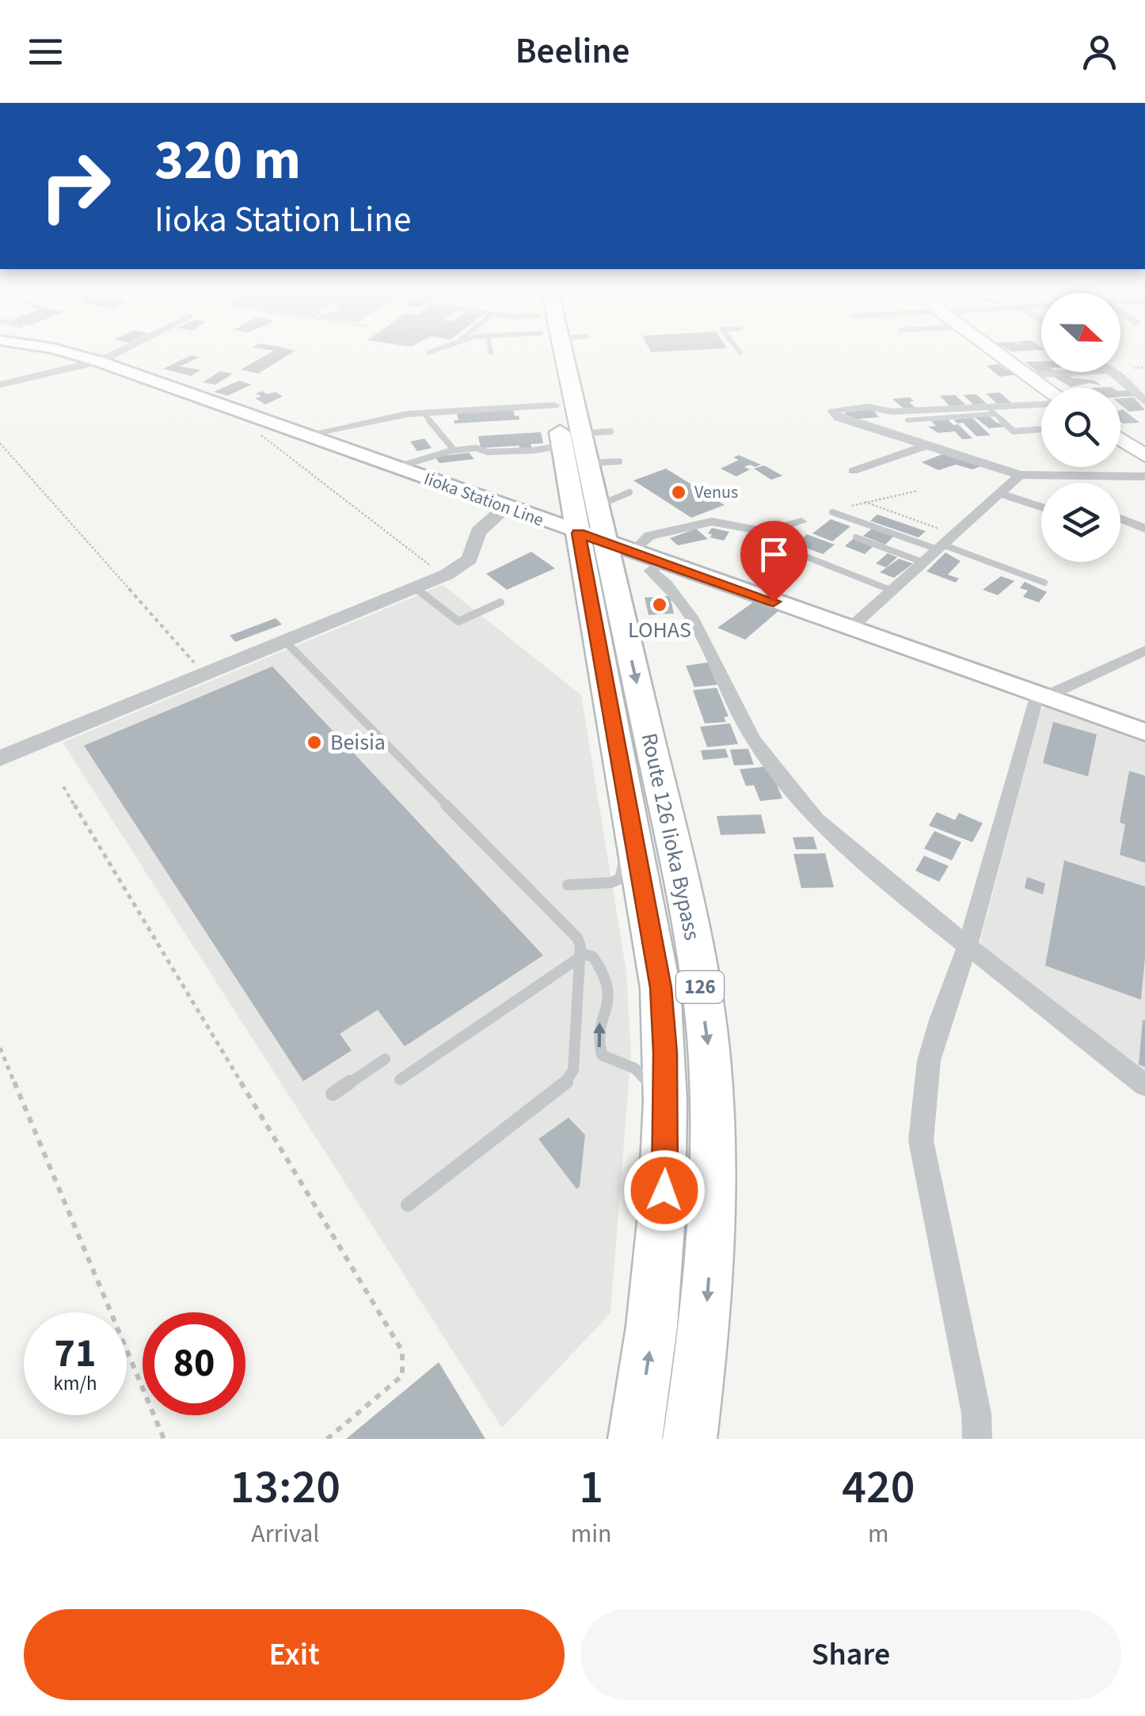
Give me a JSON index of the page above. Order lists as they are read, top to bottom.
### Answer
{
  "streets": {
    "highway": ["Route 126 Iioka Bypass", "126"],
    "main road": ["Iioka Station Line"]
  },
  "crossings": [
    ["Iioka Station Line", "Route 126 Iioka Bypass"]
  ],
  "places": ["Venus", "LOHAS", "Beisia"],
  "north": "right",
  "page": {
    "header": "Beeline",
    "turn": ["320 m", "Iioka Station Line"],
    "speed": "71 km/h",
    "limit": "80",
    "eta": [
      "13:20",
      "Arrival",
      "1",
      "min",
      "420",
      "m"
    ],
    "buttons": ["Exit", "Share"]
  }
}
